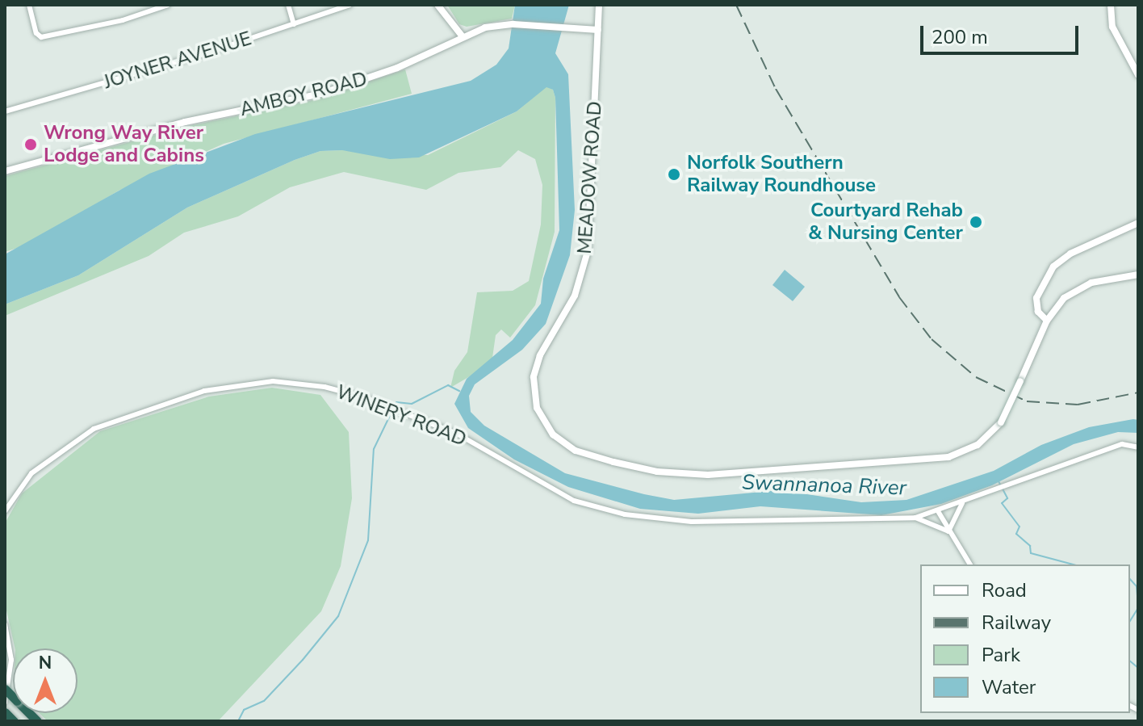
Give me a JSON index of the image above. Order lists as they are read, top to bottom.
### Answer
{
  "streets": {
    "main road": ["AMBOY ROAD", "MEADOW ROAD"],
    "street": ["JOYNER AVENUE", "WINERY ROAD"]
  },
  "crossings": [
    ["AMBOY ROAD", "MEADOW ROAD"]
  ],
  "water": ["Swannanoa River"],
  "places": ["Wrong Way River Lodge and Cabins", "Norfolk Southern Railway Roundhouse", "Courtyard Rehab & Nursing Center"],
  "legend": [
    "Road",
    "Railway",
    "Park",
    "Water"
  ],
  "scale_bar": "200 m",
  "north": "top"
}
